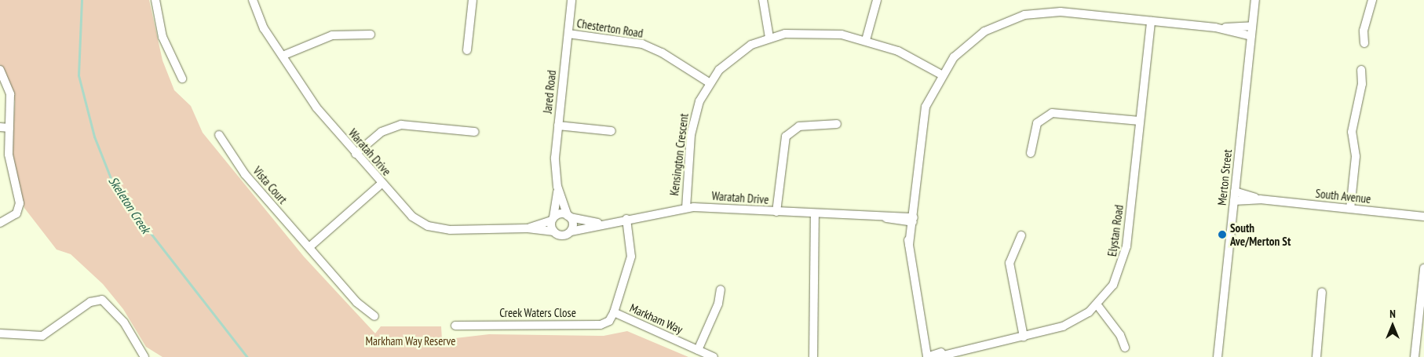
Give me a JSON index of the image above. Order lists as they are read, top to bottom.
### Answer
{
  "streets": {
    "street": [
      "Chesterton Road",
      "Jared Road",
      "Waratah Drive",
      "Kensington Crescent",
      "Merton Street",
      "Vista Court",
      "South Avenue",
      "Elystan Road",
      "Creek Waters Close",
      "Markham Way"
    ]
  },
  "crossings": [
    ["Chesterton Road", "Jared Road"],
    ["Chesterton Road", "Kensington Crescent"],
    ["Jared Road", "Waratah Drive"],
    ["Waratah Drive", "Kensington Crescent"],
    ["Waratah Drive", "Markham Way"],
    ["Merton Street", "South Avenue"],
    ["Creek Waters Close", "Markham Way"]
  ],
  "water": ["Skeleton Creek"],
  "parks": ["Markham Way Reserve"],
  "places": ["South Ave/Merton St"],
  "north": "top"
}
